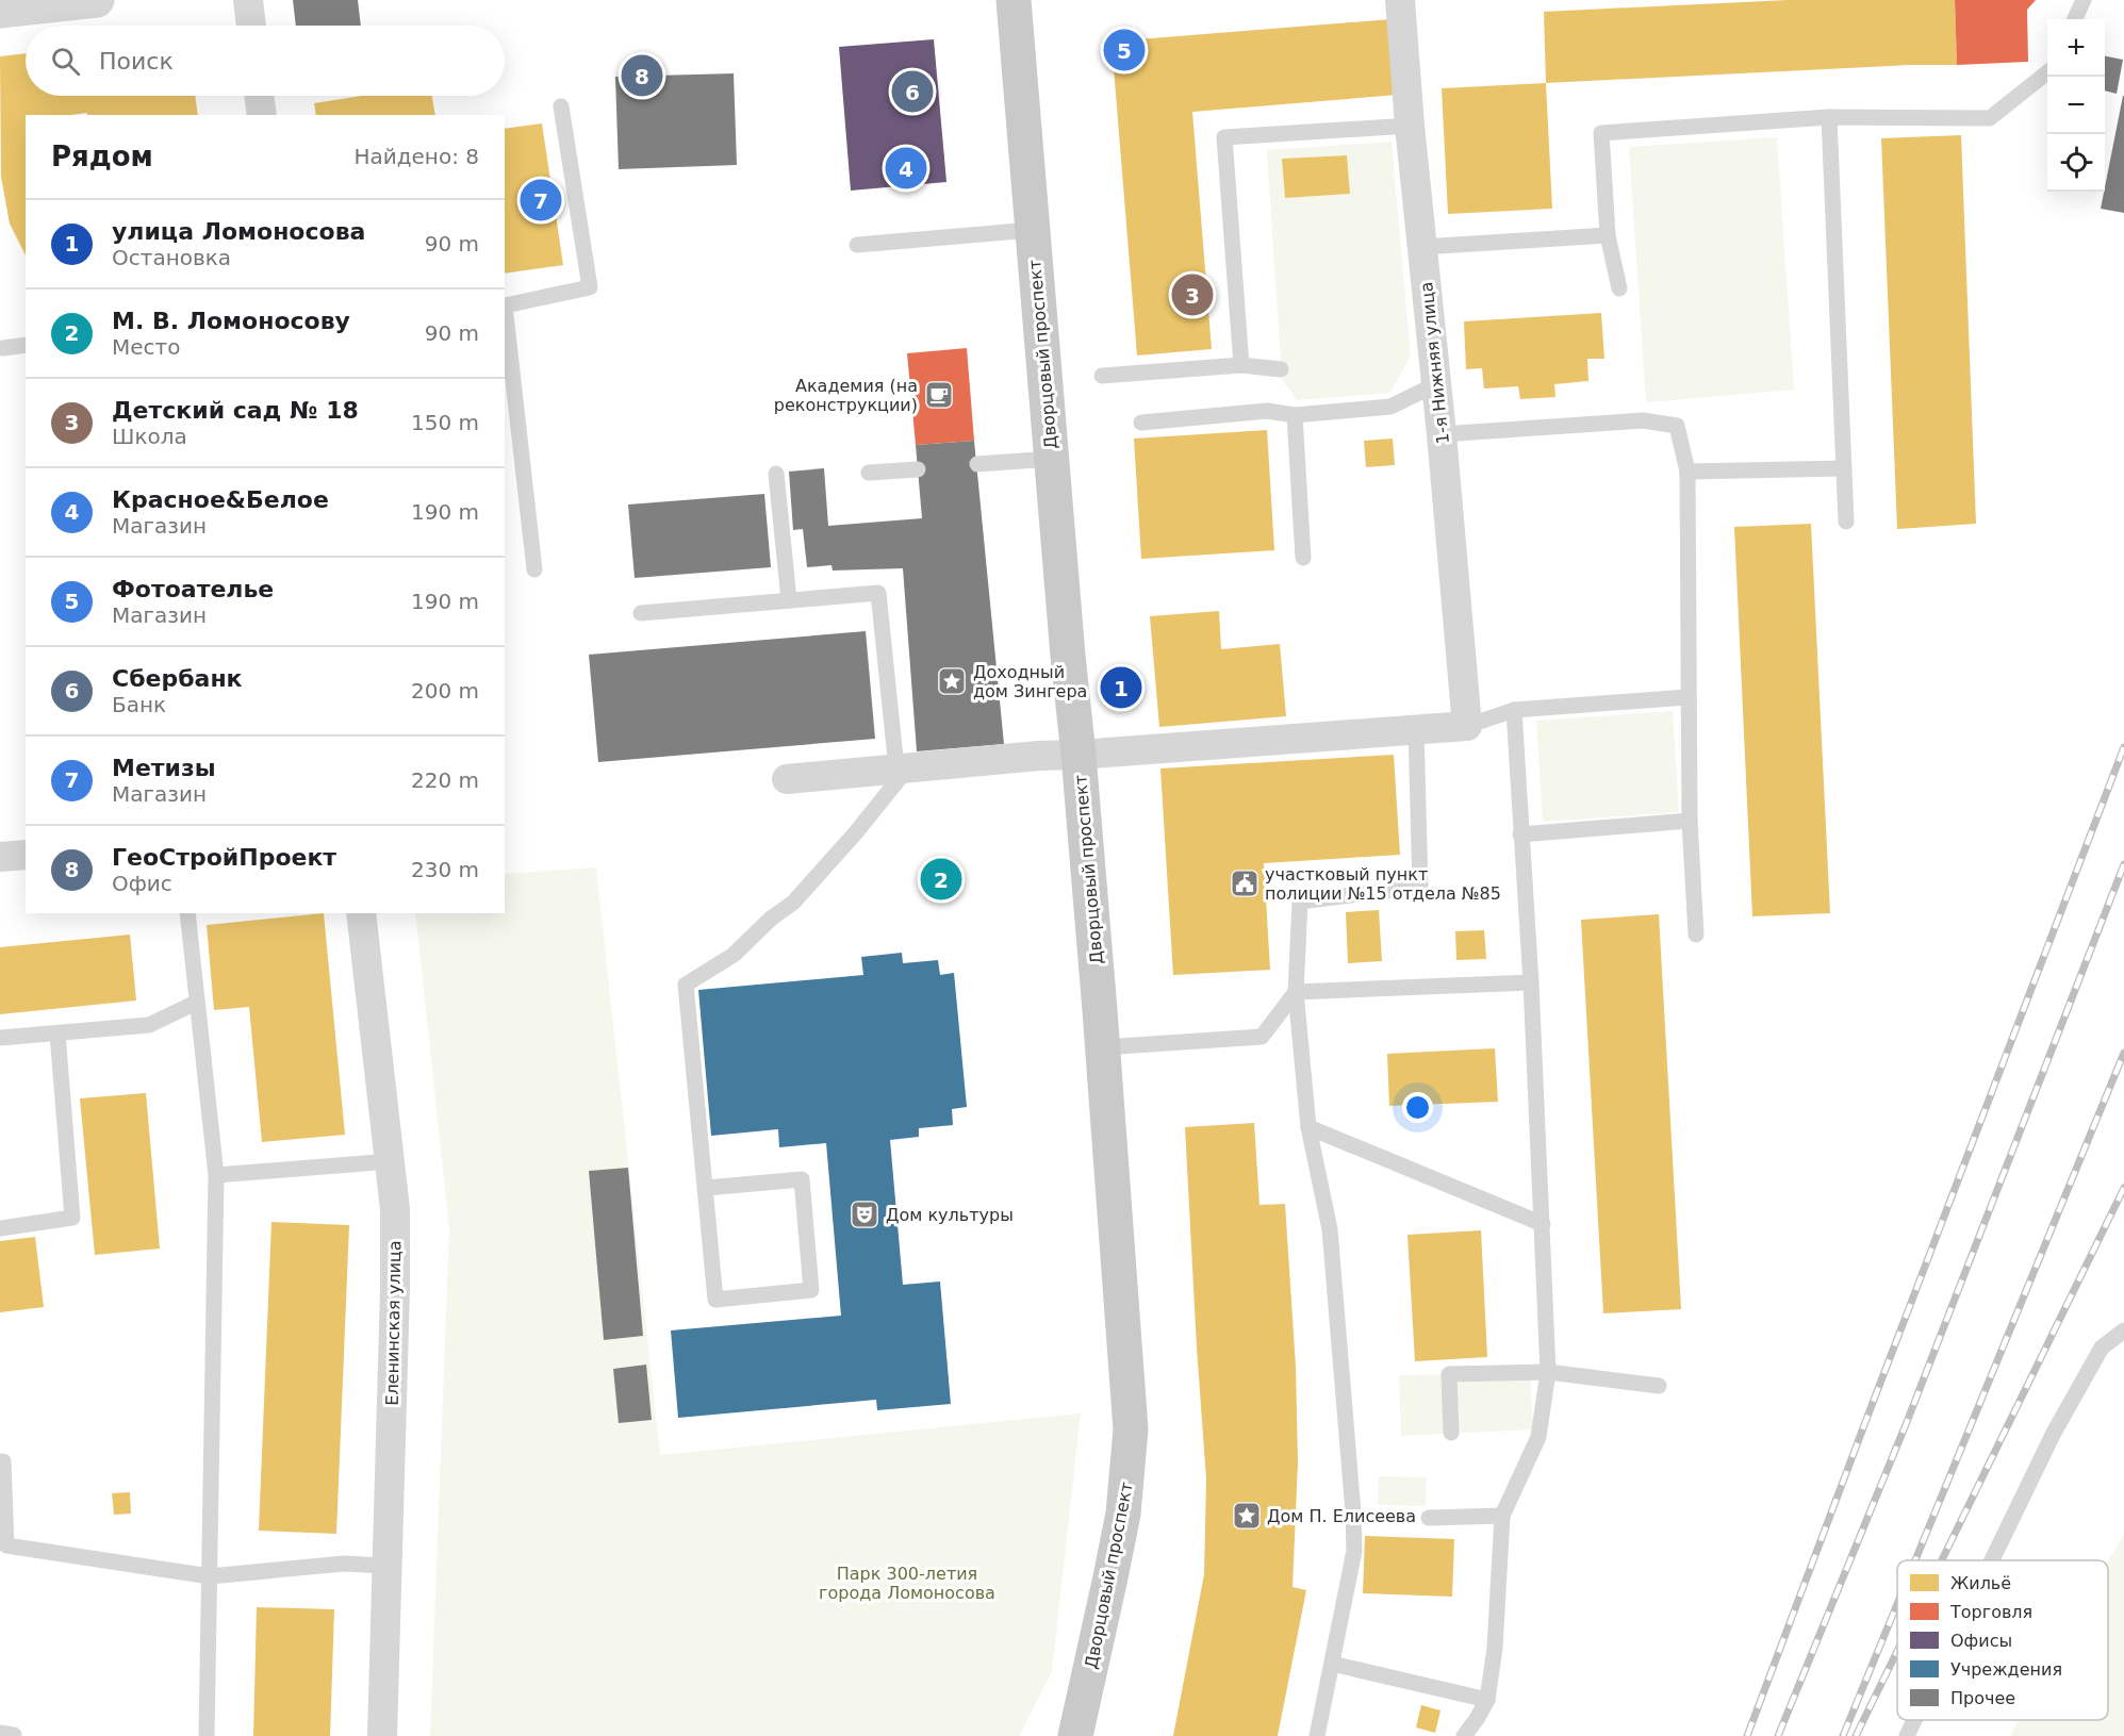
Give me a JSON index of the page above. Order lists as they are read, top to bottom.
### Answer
{
  "streets": {
    "main road": ["Дворцовый проспект"],
    "street": ["1-я Нижняя улица", "Еленинская улица"]
  },
  "parks": ["Парк 300-летия города Ломоносова"],
  "places": {
    "cafe": ["Академия (на реконструкции)"],
    "place": ["Доходный дом Зингера", "Дом П. Елисеева"],
    "public building": ["участковый пункт полиции №15 отдела №85"],
    "theatre": ["Дом культуры"]
  },
  "legend": [
    "Жильё",
    "Торговля",
    "Офисы",
    "Учреждения",
    "Прочее"
  ],
  "page": {
    "map_buttons": ["+", "−"],
    "search": "Поиск",
    "pins": [
      "5",
      "8",
      "6",
      "4",
      "7",
      "3",
      "1",
      "2"
    ],
    "heading": ["Рядом", "Найдено: 8"],
    "list": [
      {
        "mark": "1",
        "name": "улица Ломоносова",
        "note": "Остановка",
        "value": "90 m"
      },
      {
        "mark": "2",
        "name": "М. В. Ломоносову",
        "note": "Место",
        "value": "90 m"
      },
      {
        "mark": "3",
        "name": "Детский сад № 18",
        "note": "Школа",
        "value": "150 m"
      },
      {
        "mark": "4",
        "name": "Красное&Белое",
        "note": "Магазин",
        "value": "190 m"
      },
      {
        "mark": "5",
        "name": "Фотоателье",
        "note": "Магазин",
        "value": "190 m"
      },
      {
        "mark": "6",
        "name": "Сбербанк",
        "note": "Банк",
        "value": "200 m"
      },
      {
        "mark": "7",
        "name": "Метизы",
        "note": "Магазин",
        "value": "220 m"
      },
      {
        "mark": "8",
        "name": "ГеоСтройПроект",
        "note": "Офис",
        "value": "230 m"
      }
    ]
  }
}
